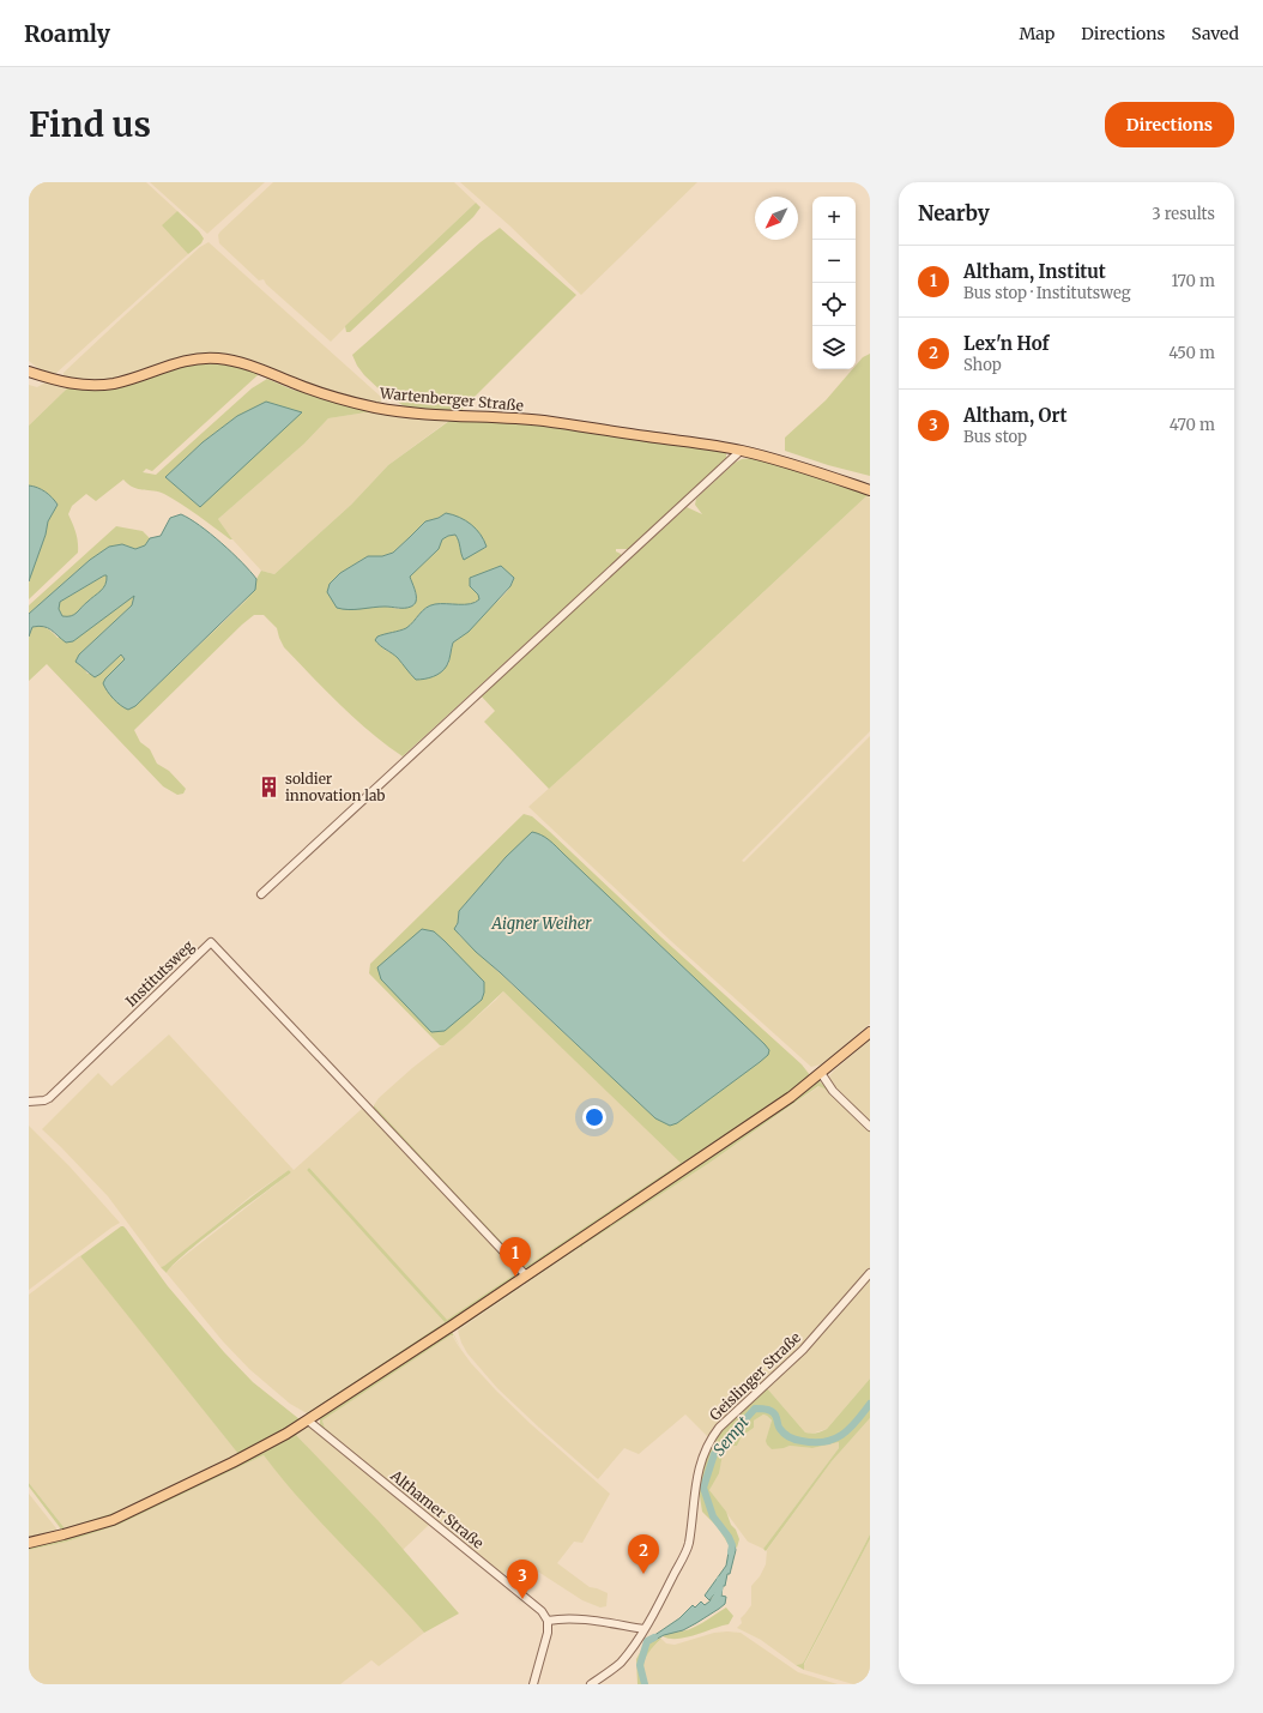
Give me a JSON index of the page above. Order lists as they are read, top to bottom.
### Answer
{
  "streets": {
    "main road": ["Wartenberger Straße"],
    "street": ["Institutsweg", "Geislinger Straße", "Althamer Straße"]
  },
  "water": ["Aigner Weiher", "Sempt"],
  "places": {
    "building": ["soldier innovation lab"]
  },
  "north": "bottom left",
  "page": {
    "header": "Roamly",
    "nav": ["Map", "Directions", "Saved"],
    "buttons": "Directions",
    "title": "Find us",
    "heading": ["Nearby", "3 results"],
    "map_buttons": ["+", "−"],
    "list": [
      {
        "mark": "1",
        "name": "Altham, Institut",
        "note": "Bus stop · Institutsweg",
        "value": "170 m"
      },
      {
        "mark": "2",
        "name": "Lex'n Hof",
        "note": "Shop",
        "value": "450 m"
      },
      {
        "mark": "3",
        "name": "Altham, Ort",
        "note": "Bus stop",
        "value": "470 m"
      }
    ],
    "pins": ["1", "2", "3"]
  }
}
